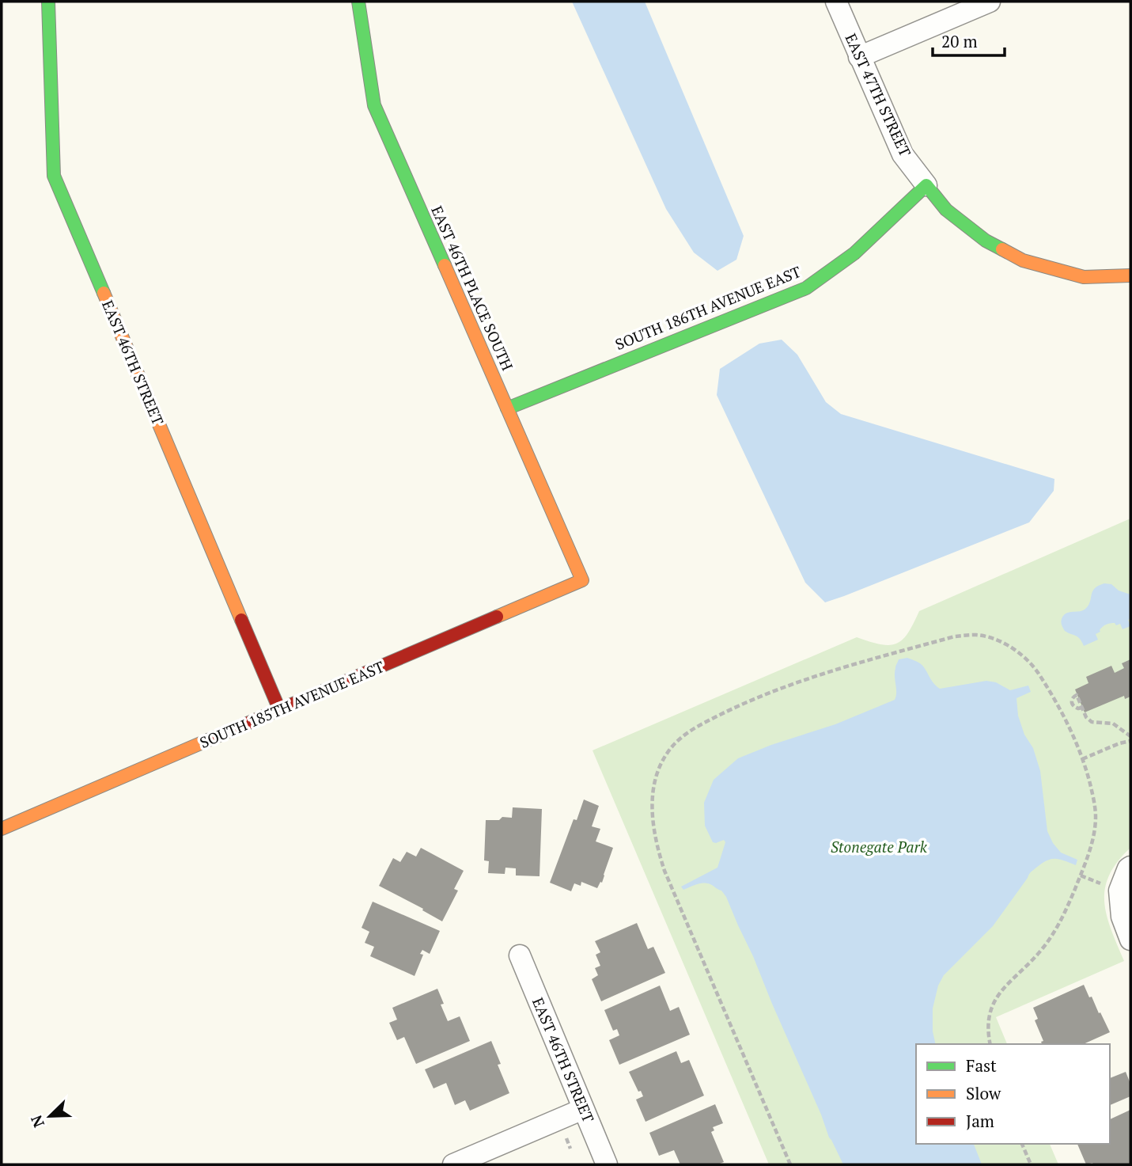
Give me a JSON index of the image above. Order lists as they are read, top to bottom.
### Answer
{
  "streets": {
    "street": [
      "EAST 47TH STREET",
      "EAST 46TH PLACE SOUTH",
      "SOUTH 186TH AVENUE EAST",
      "EAST 46TH STREET",
      "SOUTH 185TH AVENUE EAST"
    ]
  },
  "crossings": [
    ["EAST 47TH STREET", "SOUTH 186TH AVENUE EAST"],
    ["EAST 46TH PLACE SOUTH", "SOUTH 186TH AVENUE EAST"],
    ["EAST 46TH PLACE SOUTH", "SOUTH 185TH AVENUE EAST"],
    ["EAST 46TH STREET", "SOUTH 185TH AVENUE EAST"]
  ],
  "parks": ["Stonegate Park"],
  "legend": ["Fast", "Slow", "Jam"],
  "scale_bar": "20 m",
  "north": "bottom left"
}
